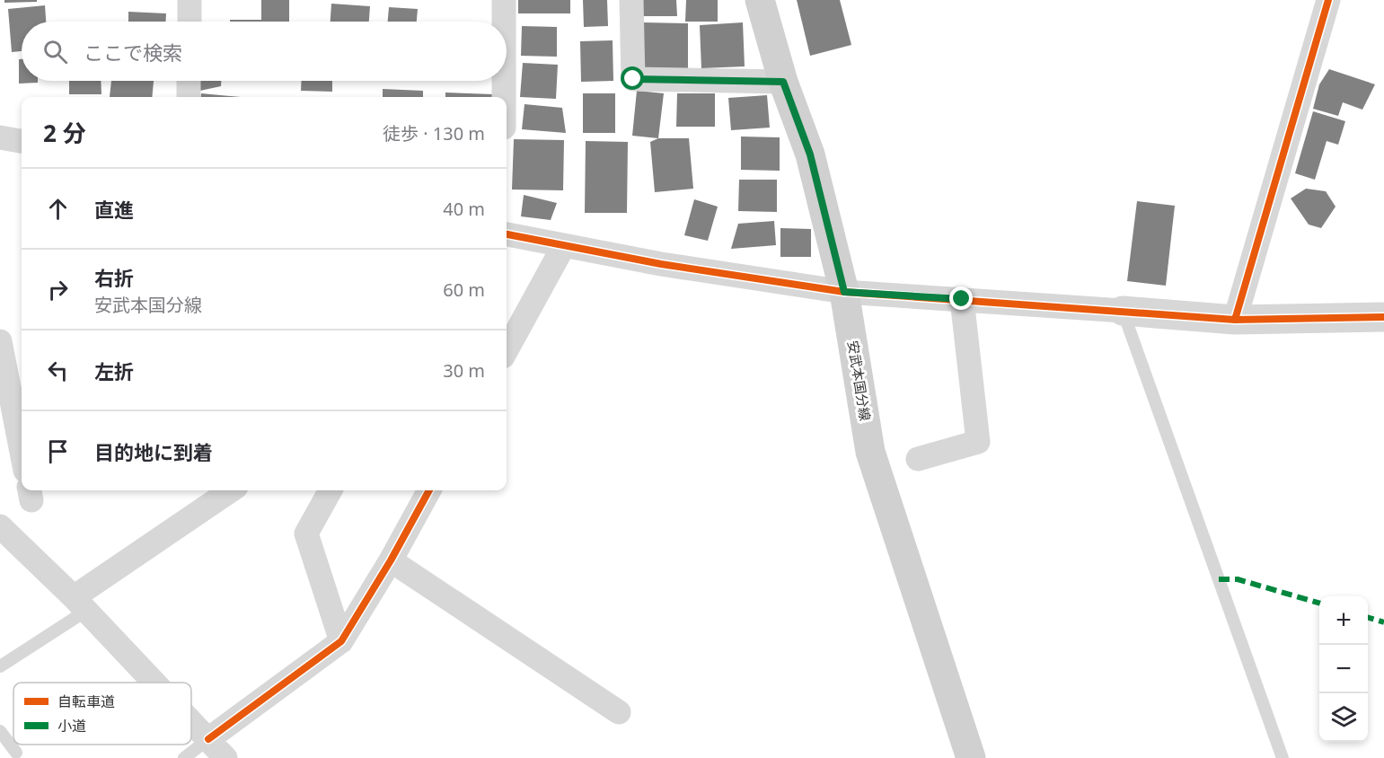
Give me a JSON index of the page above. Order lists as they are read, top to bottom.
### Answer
{
  "streets": {
    "main road": ["安武本国分線"]
  },
  "legend": ["自転車道", "小道"],
  "page": {
    "search": "ここで検索",
    "heading": ["2 分", "徒歩 · 130 m"],
    "list": [
      ["直進", "40 m"],
      ["右折", "安武本国分線", "60 m"],
      ["左折", "30 m"],
      "目的地に到着"
    ],
    "map_buttons": ["+", "−"]
  }
}
